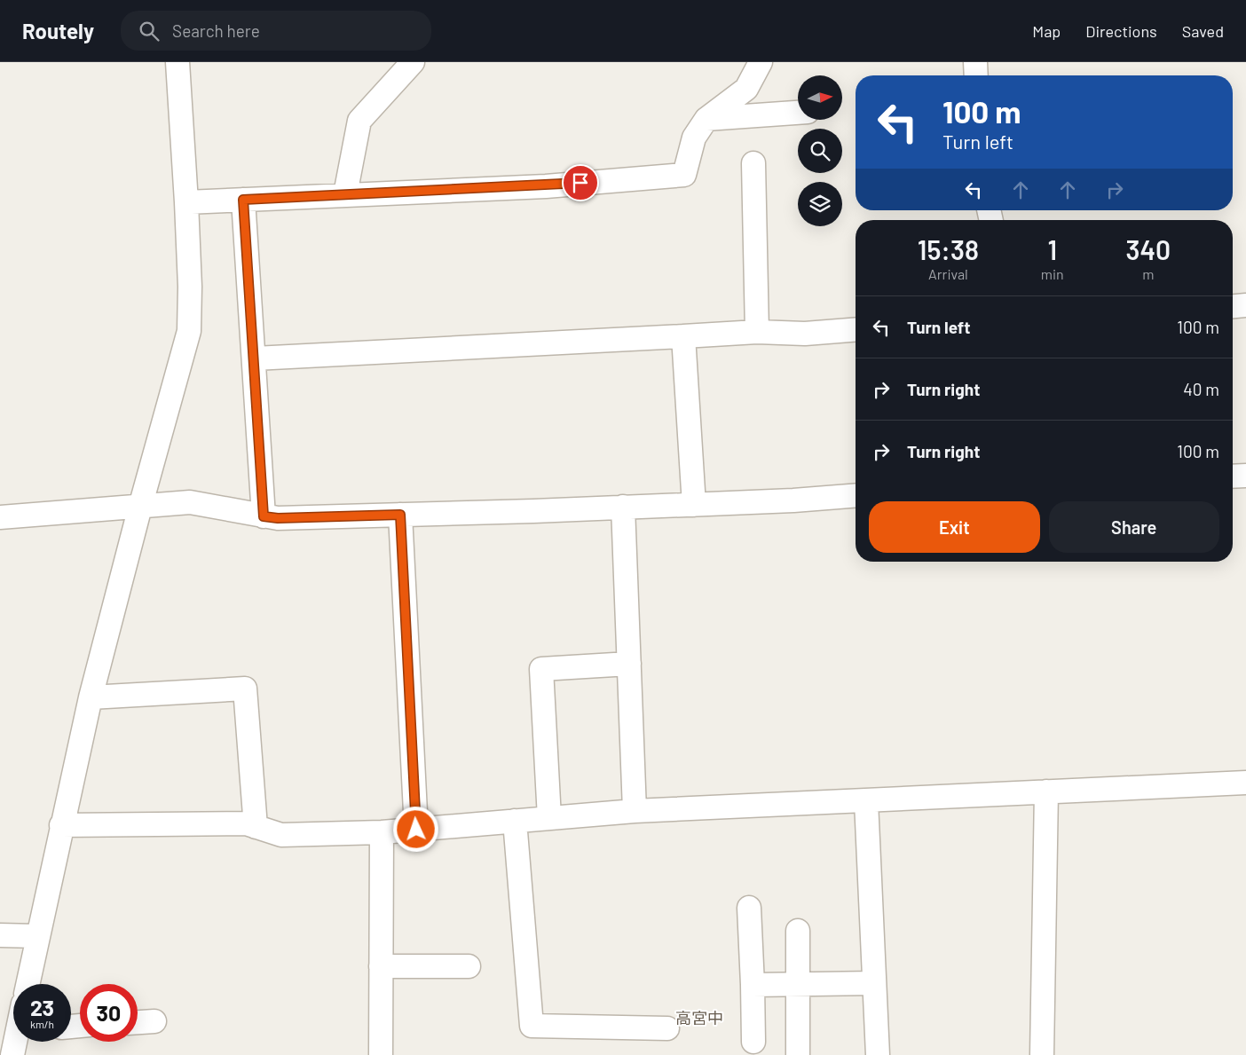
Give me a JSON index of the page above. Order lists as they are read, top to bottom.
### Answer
{
  "districts": ["高宮中"],
  "north": "right",
  "page": {
    "header": "Routely",
    "search": "Search here",
    "nav": ["Map", "Directions", "Saved"],
    "turn": ["100 m", "Turn left"],
    "eta": [
      "15:38",
      "Arrival",
      "1",
      "min",
      "340",
      "m"
    ],
    "list": [
      {
        "name": "Turn left",
        "value": "100 m"
      },
      {
        "name": "Turn right",
        "value": "40 m"
      },
      {
        "name": "Turn right",
        "value": "100 m"
      }
    ],
    "buttons": ["Exit", "Share"],
    "speed": "23 km/h",
    "limit": "30"
  }
}
